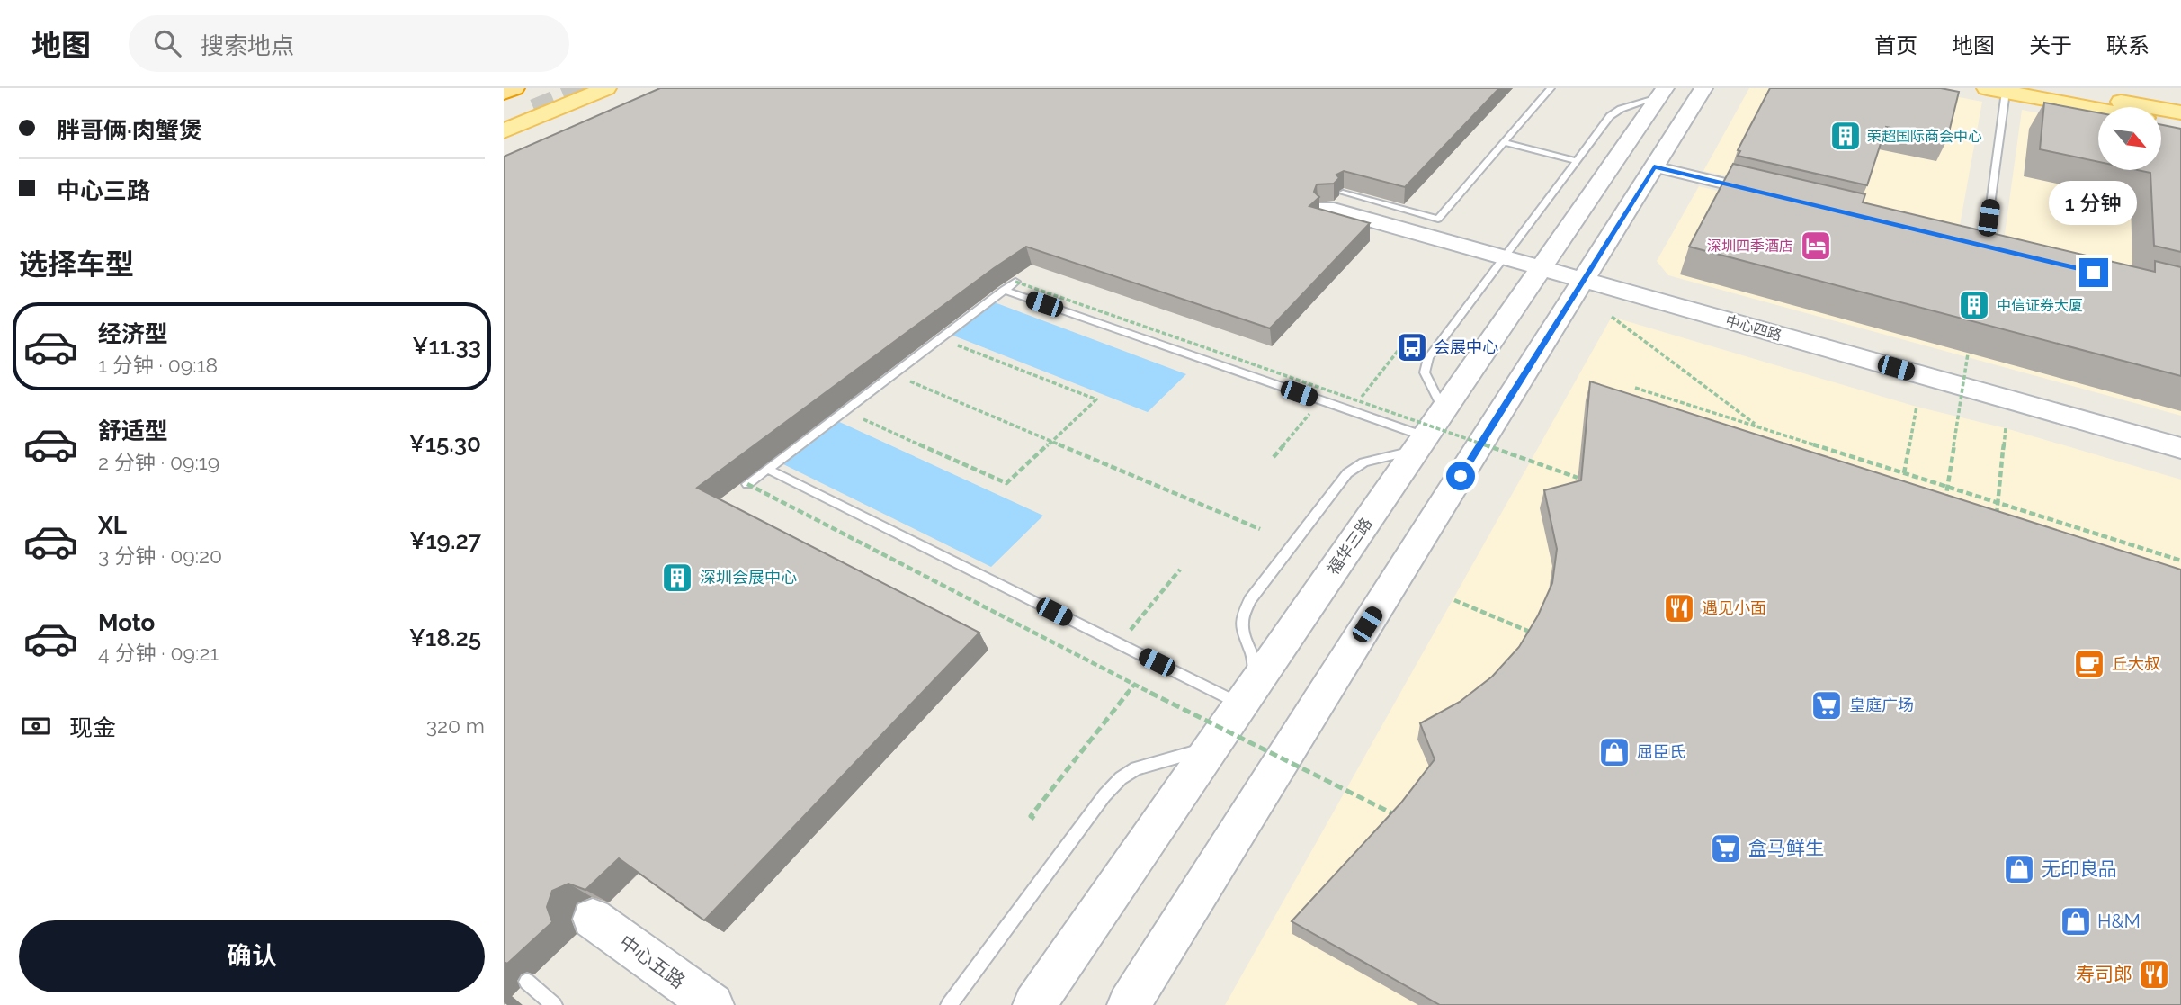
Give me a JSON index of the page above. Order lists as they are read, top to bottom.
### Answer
{
  "streets": {
    "street": ["中心四路", "福华三路", "中心五路"]
  },
  "crossings": [
    ["中心四路", "福华三路"]
  ],
  "places": {
    "building": ["荣超国际商会中心", "中信证券大厦", "深圳会展中心"],
    "hotel": ["深圳四季酒店"],
    "bus stop": ["会展中心"],
    "restaurant": ["遇见小面", "寿司郎"],
    "cafe": ["丘大叔"],
    "supermarket": ["皇庭广场", "盒马鲜生"],
    "shop": ["屈臣氏", "无印良品", "H&M"]
  },
  "north": "bottom right",
  "page": {
    "header": "地图",
    "search": "搜索地点",
    "nav": [
      "首页",
      "地图",
      "关于",
      "联系"
    ],
    "banner": ["胖哥俩·肉蟹煲", "中心三路"],
    "bubble": "1 分钟",
    "heading": "选择车型",
    "list": [
      {
        "name": "经济型",
        "note": "1 分钟 · 09:18",
        "value": "¥11.33"
      },
      {
        "name": "舒适型",
        "note": "2 分钟 · 09:19",
        "value": "¥15.30"
      },
      {
        "name": "XL",
        "note": "3 分钟 · 09:20",
        "value": "¥19.27"
      },
      {
        "name": "Moto",
        "note": "4 分钟 · 09:21",
        "value": "¥18.25"
      }
    ],
    "pay": ["现金", "320 m"],
    "buttons": "确认"
  }
}
